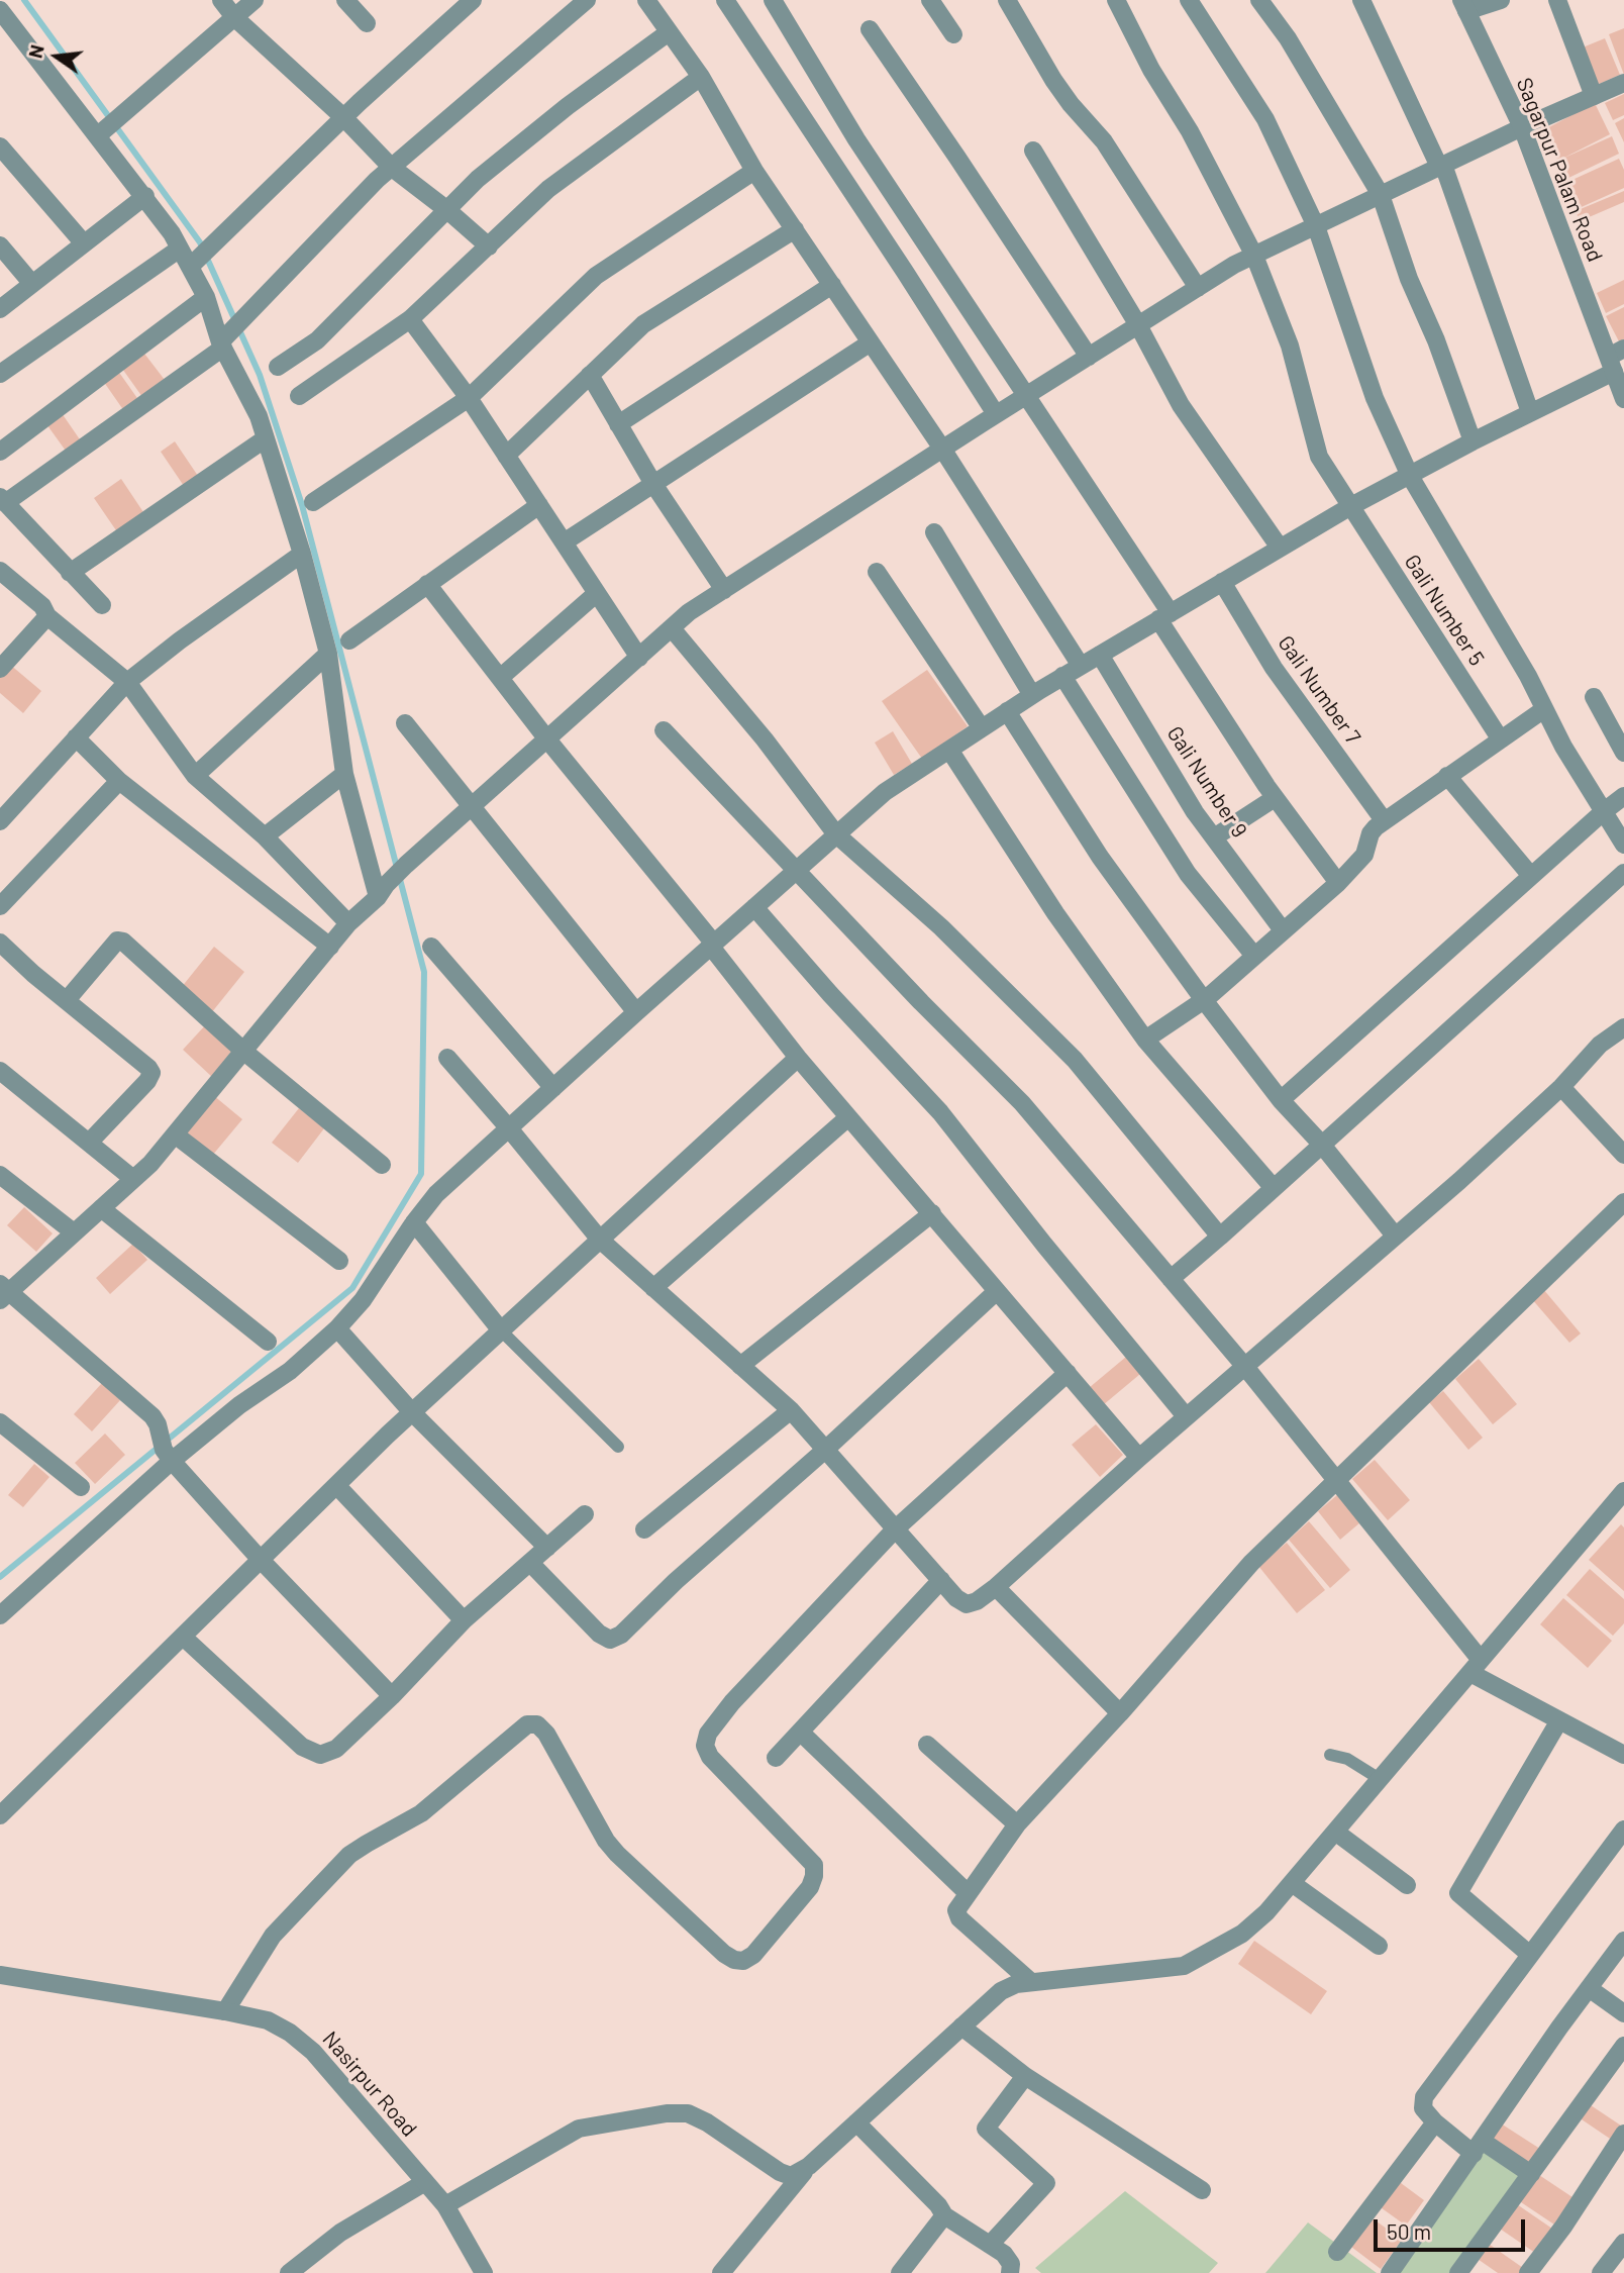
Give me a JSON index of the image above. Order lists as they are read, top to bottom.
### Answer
{
  "streets": {
    "street": [
      "Sagarpur Palam Road",
      "Gali Number 5",
      "Gali Number 7",
      "Gali Number 9",
      "Nasirpur Road"
    ]
  },
  "scale_bar": "50 m",
  "north": "left"
}
